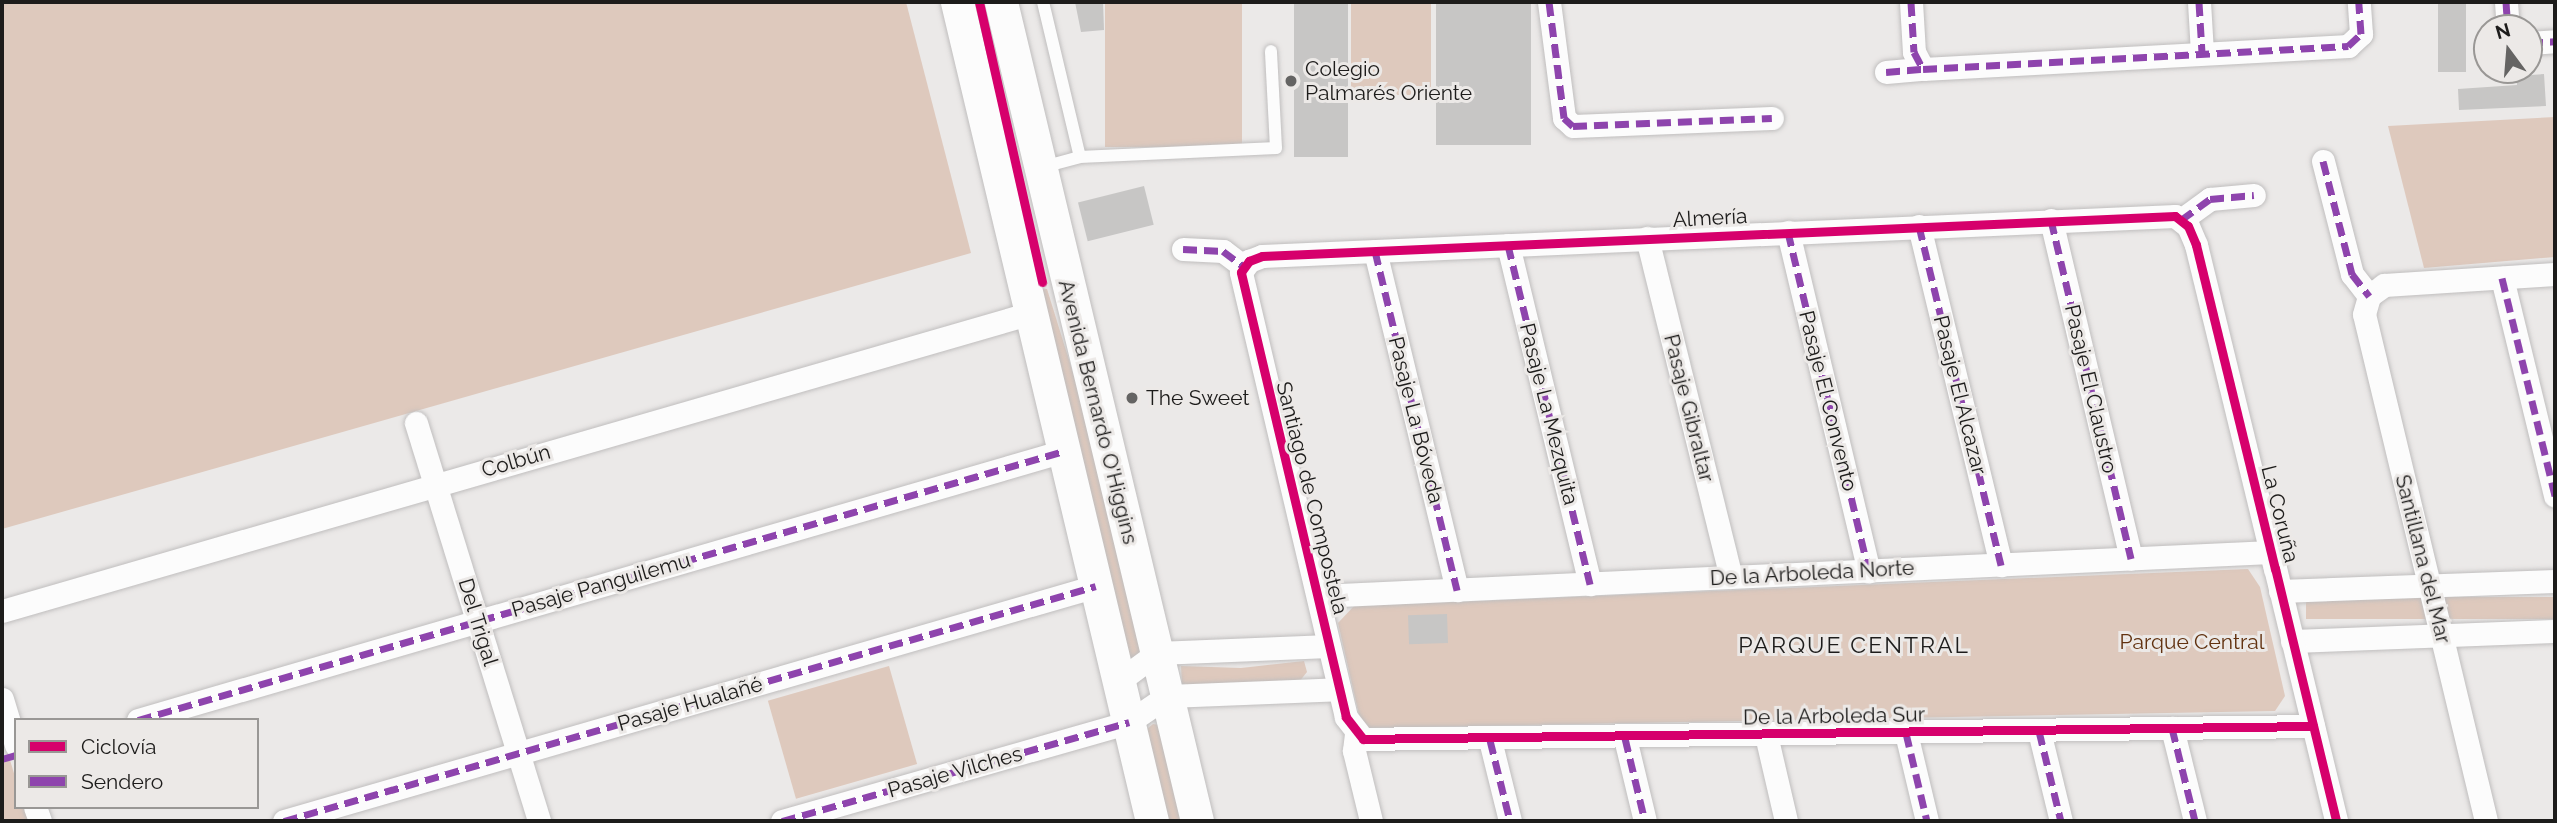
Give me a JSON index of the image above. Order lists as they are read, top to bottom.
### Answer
{
  "streets": {
    "main road": ["Avenida Bernardo O'Higgins"],
    "street": [
      "Almería",
      "Pasaje El Claustro",
      "Pasaje El Alcazar",
      "Pasaje El Convento",
      "Pasaje Gibraltar",
      "Pasaje La Mezquita",
      "Pasaje La Bóveda",
      "Colbún",
      "Santiago de Compostela",
      "La Coruña",
      "Santillana del Mar",
      "De la Arboleda Norte",
      "Pasaje Panguilemu",
      "Del Trigal",
      "Pasaje Hualañé",
      "De la Arboleda Sur",
      "Pasaje Vilches"
    ]
  },
  "crossings": [
    ["Almería", "Pasaje El Claustro"],
    ["Almería", "Pasaje El Alcazar"],
    ["Almería", "Pasaje El Convento"],
    ["Almería", "Pasaje Gibraltar"],
    ["Almería", "Pasaje La Mezquita"],
    ["Almería", "Pasaje La Bóveda"],
    ["Almería", "Santiago de Compostela"],
    ["Almería", "La Coruña"],
    ["Pasaje El Claustro", "De la Arboleda Norte"],
    ["Pasaje El Alcazar", "De la Arboleda Norte"],
    ["Pasaje El Convento", "De la Arboleda Norte"],
    ["Pasaje Gibraltar", "De la Arboleda Norte"],
    ["Avenida Bernardo O'Higgins", "Colbún"],
    ["Avenida Bernardo O'Higgins", "Pasaje Panguilemu"],
    ["Avenida Bernardo O'Higgins", "Pasaje Hualañé"],
    ["Avenida Bernardo O'Higgins", "Pasaje Vilches"],
    ["Pasaje La Mezquita", "De la Arboleda Norte"],
    ["Pasaje La Bóveda", "De la Arboleda Norte"],
    ["Colbún", "Del Trigal"],
    ["Santiago de Compostela", "De la Arboleda Norte"],
    ["Santiago de Compostela", "De la Arboleda Sur"],
    ["La Coruña", "De la Arboleda Norte"],
    ["La Coruña", "De la Arboleda Sur"],
    ["Pasaje Panguilemu", "Del Trigal"],
    ["Del Trigal", "Pasaje Hualañé"]
  ],
  "districts": ["PARQUE CENTRAL"],
  "parks": ["Parque Central"],
  "places": ["Colegio Palmarés Oriente", "The Sweet"],
  "legend": ["Ciclovía", "Sendero"],
  "north": "top"
}
